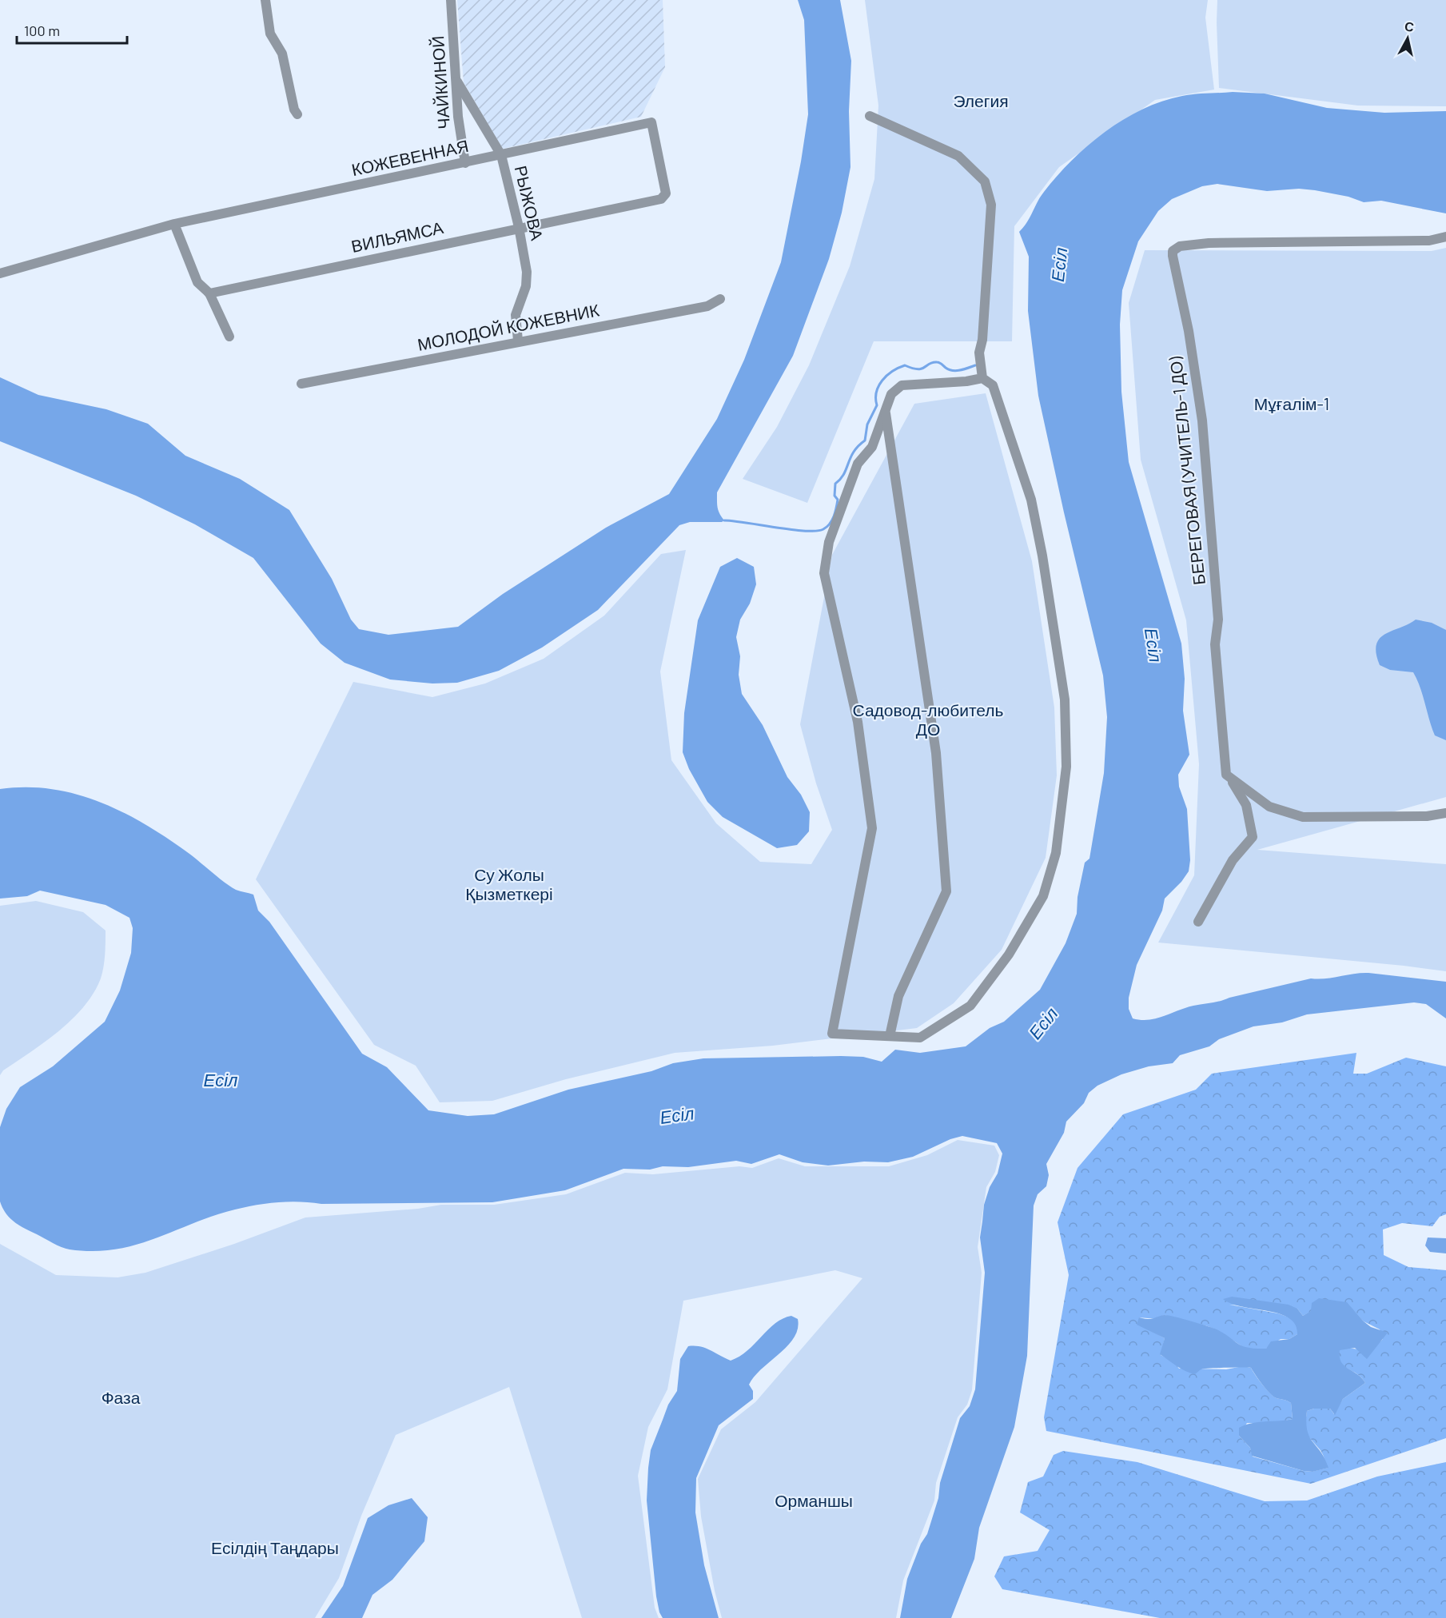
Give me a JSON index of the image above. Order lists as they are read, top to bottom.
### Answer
{
  "streets": {
    "street": [
      "ЧАЙКИНОЙ",
      "КОЖЕВЕННАЯ",
      "РЫЖОВА",
      "ВИЛЬЯМСА",
      "МОЛОДОЙ КОЖЕВНИК",
      "БЕРЕГОВАЯ (УЧИТЕЛЬ-1 ДО)"
    ]
  },
  "crossings": [
    ["ЧАЙКИНОЙ", "КОЖЕВЕННАЯ"],
    ["ЧАЙКИНОЙ", "РЫЖОВА"],
    ["КОЖЕВЕННАЯ", "РЫЖОВА"],
    ["КОЖЕВЕННАЯ", "ВИЛЬЯМСА"],
    ["РЫЖОВА", "ВИЛЬЯМСА"],
    ["РЫЖОВА", "МОЛОДОЙ КОЖЕВНИК"]
  ],
  "water": ["Есіл"],
  "parks": [
    "Элегия",
    "Мұғалім-1",
    "Садовод-любитель ДО",
    "Су Жолы Қызметкері",
    "Фаза",
    "Орманшы",
    "Есілдің Таңдары"
  ],
  "scale_bar": "100 m",
  "north": "top"
}
